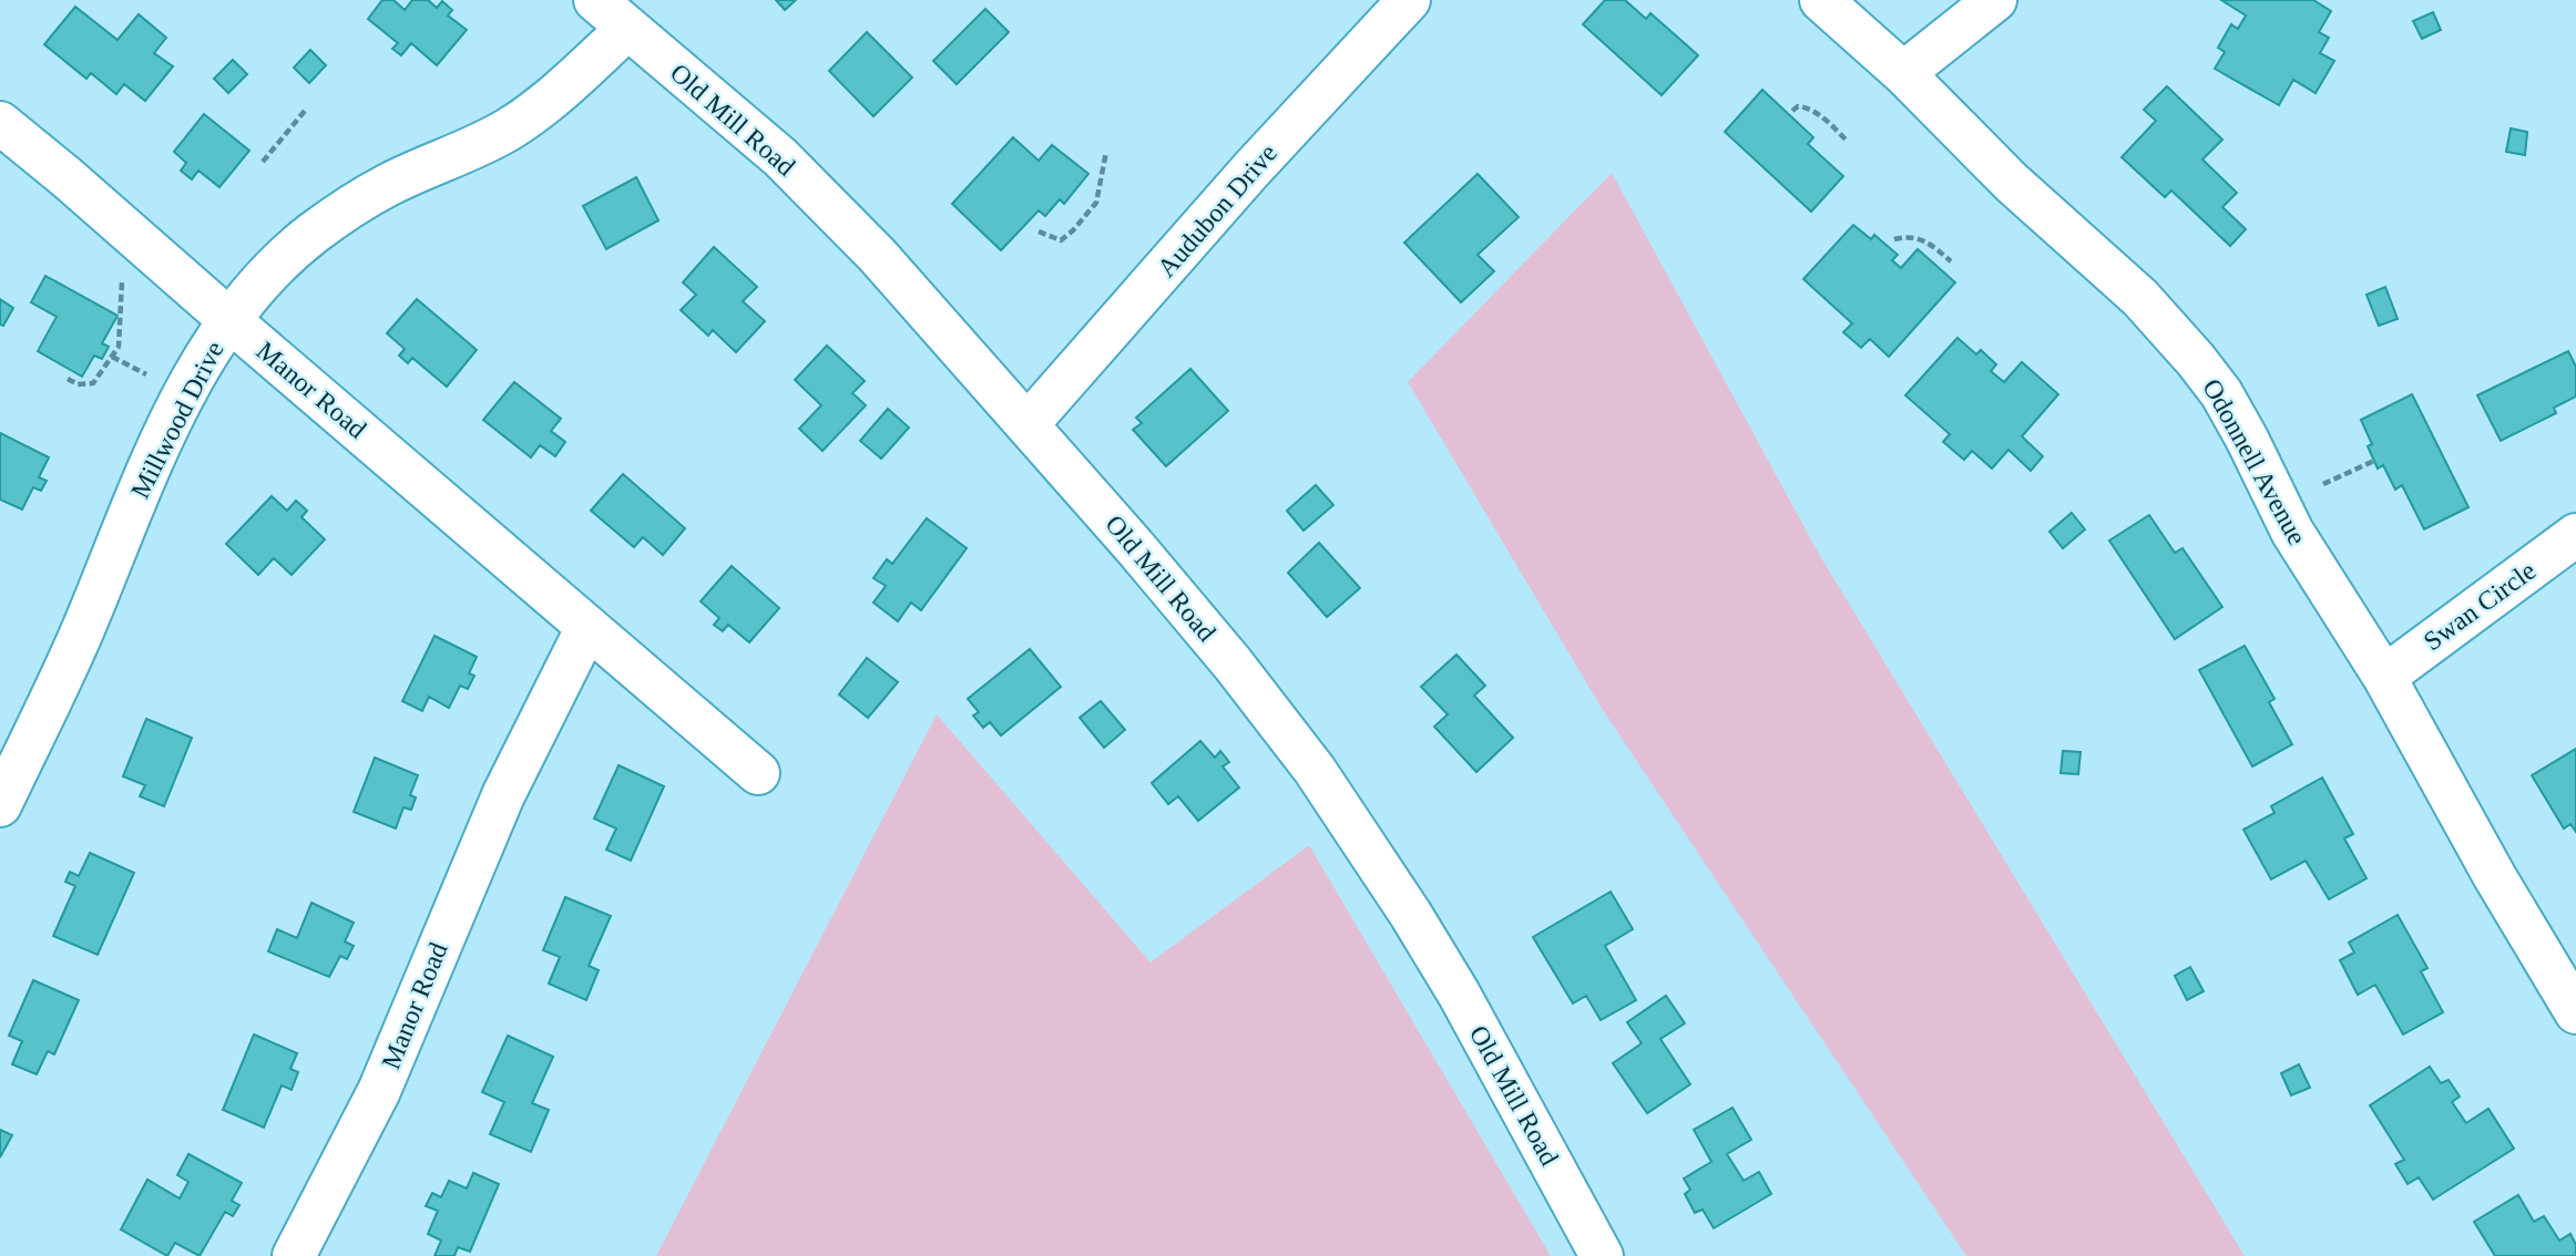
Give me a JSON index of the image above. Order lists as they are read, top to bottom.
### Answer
{
  "streets": {
    "street": [
      "Old Mill Road",
      "Audubon Drive",
      "Manor Road",
      "Millwood Drive",
      "Odonnell Avenue",
      "Swan Circle"
    ]
  },
  "crossings": [
    ["Old Mill Road", "Audubon Drive"],
    ["Old Mill Road", "Millwood Drive"],
    ["Manor Road", "Millwood Drive"],
    ["Odonnell Avenue", "Swan Circle"]
  ]
}
